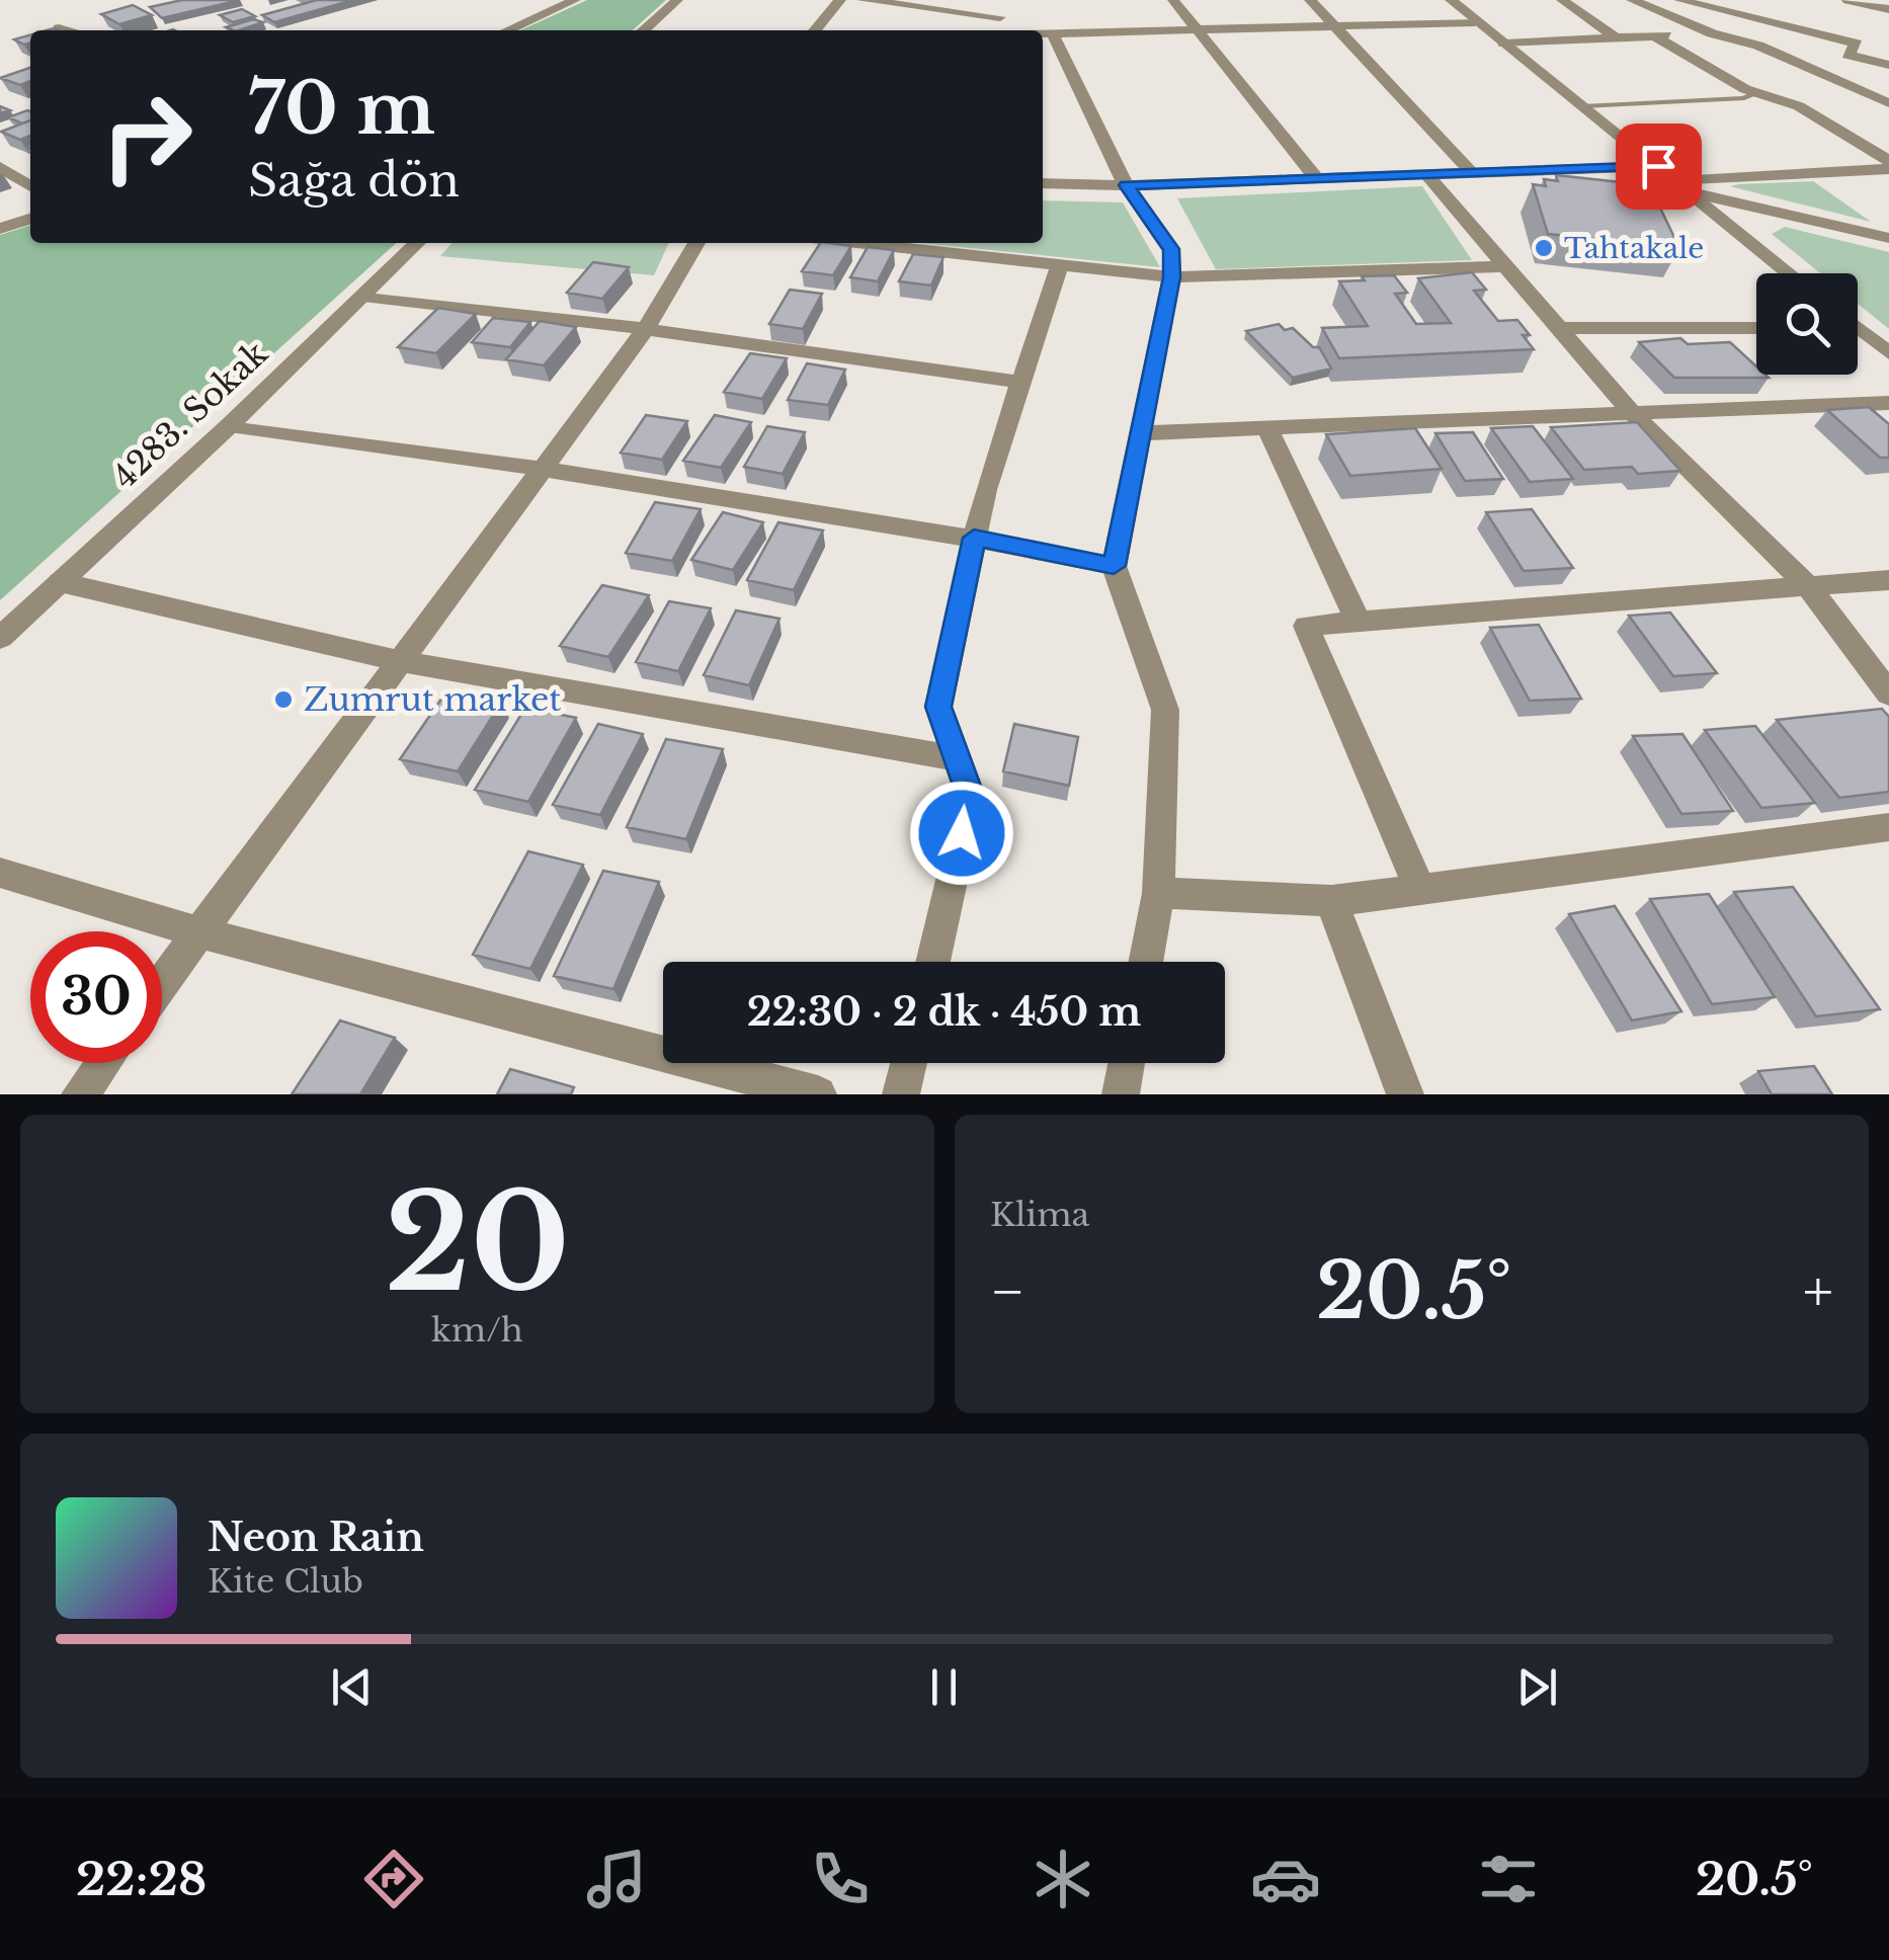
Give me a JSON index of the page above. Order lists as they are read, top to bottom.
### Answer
{
  "streets": {
    "street": ["4283. Sokak"]
  },
  "places": ["Tahtakale", "Zumrut market"],
  "page": {
    "turn": ["70 m", "Sağa dön"],
    "limit": "30",
    "trip": "22:30 · 2 dk · 450 m",
    "tile": [
      ["20", "km/h"],
      "Klima"
    ],
    "heat": ["−", "20.5°", "+"],
    "song": ["Neon Rain", "Kite Club"],
    "tabs": ["22:28", "20.5°"]
  }
}
